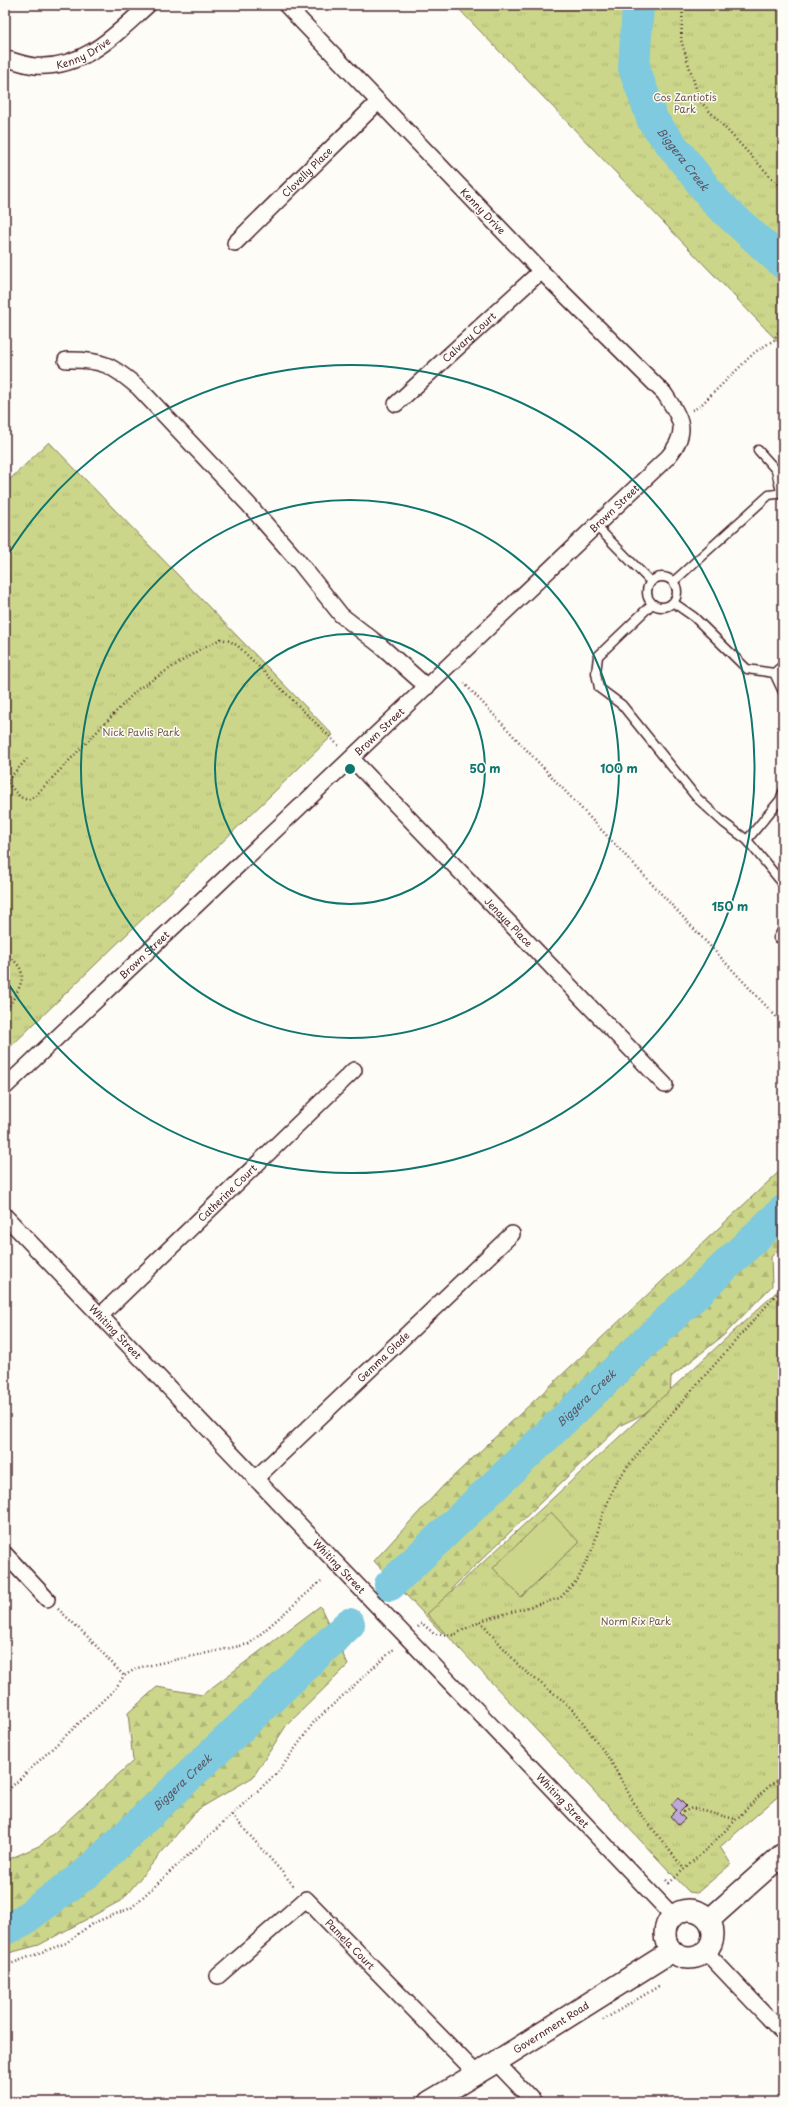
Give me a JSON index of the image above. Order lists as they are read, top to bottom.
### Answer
{
  "streets": {
    "main road": ["Government Road"],
    "street": [
      "Kenny Drive",
      "Clovelly Place",
      "Calvary Court",
      "Brown Street",
      "Jenaya Place",
      "Catherine Court",
      "Whiting Street",
      "Gemma Glade",
      "Pamela Court"
    ]
  },
  "crossings": [
    ["Kenny Drive", "Clovelly Place"],
    ["Kenny Drive", "Calvary Court"],
    ["Kenny Drive", "Brown Street"],
    ["Brown Street", "Jenaya Place"],
    ["Catherine Court", "Whiting Street"],
    ["Whiting Street", "Gemma Glade"],
    ["Whiting Street", "Government Road"],
    ["Pamela Court", "Government Road"]
  ],
  "water": ["Biggera Creek"],
  "parks": ["Cos Zantiotis Park", "Nick Pavlis Park", "Norm Rix Park"],
  "rings": ["50 m", "100 m", "150 m"]
}
